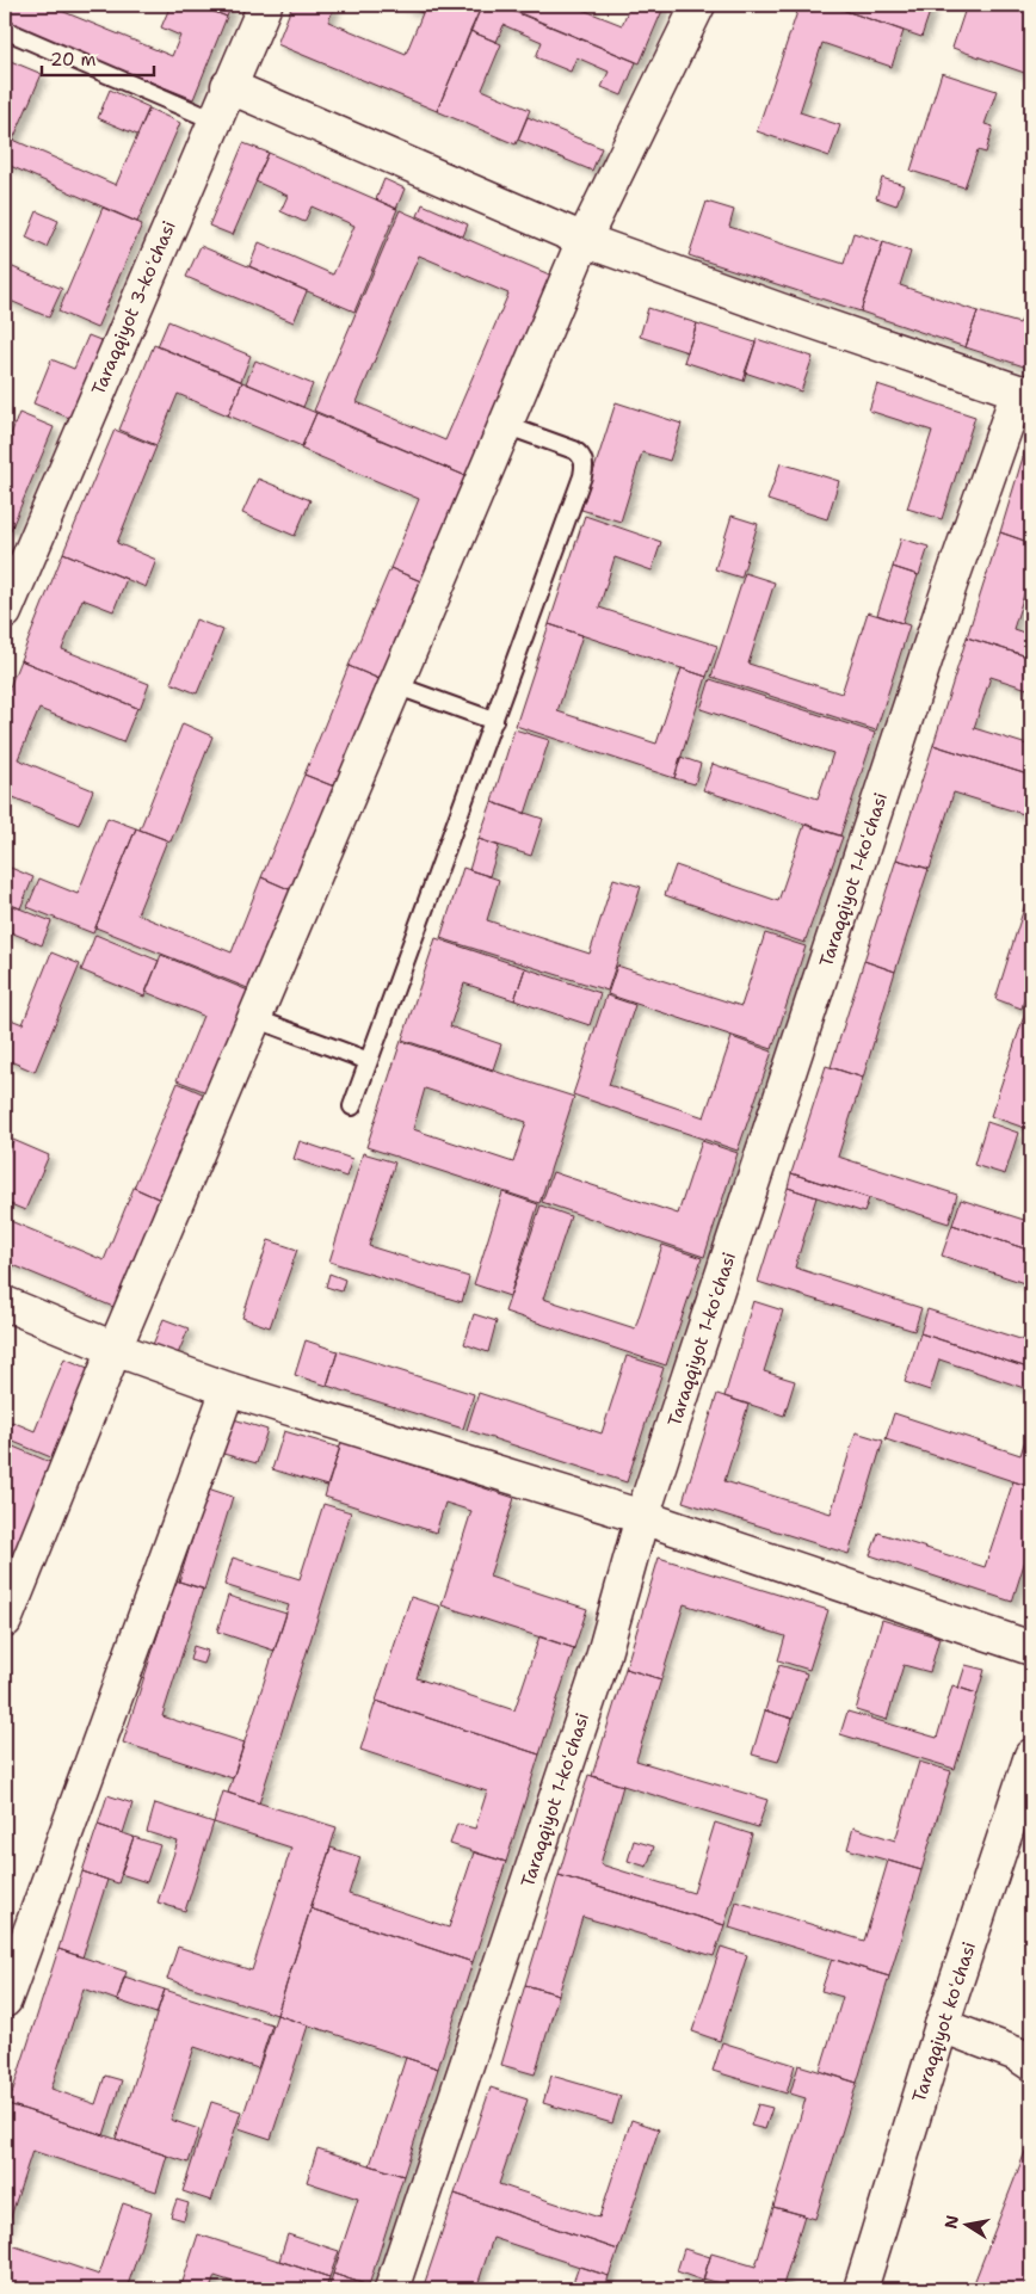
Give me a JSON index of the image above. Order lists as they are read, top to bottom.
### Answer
{
  "streets": {
    "street": ["Taraqqiyot 3-koʻchasi", "Taraqqiyot 1-koʻchasi", "Taraqqiyot koʻchasi"]
  },
  "scale_bar": "20 m",
  "north": "left"
}
